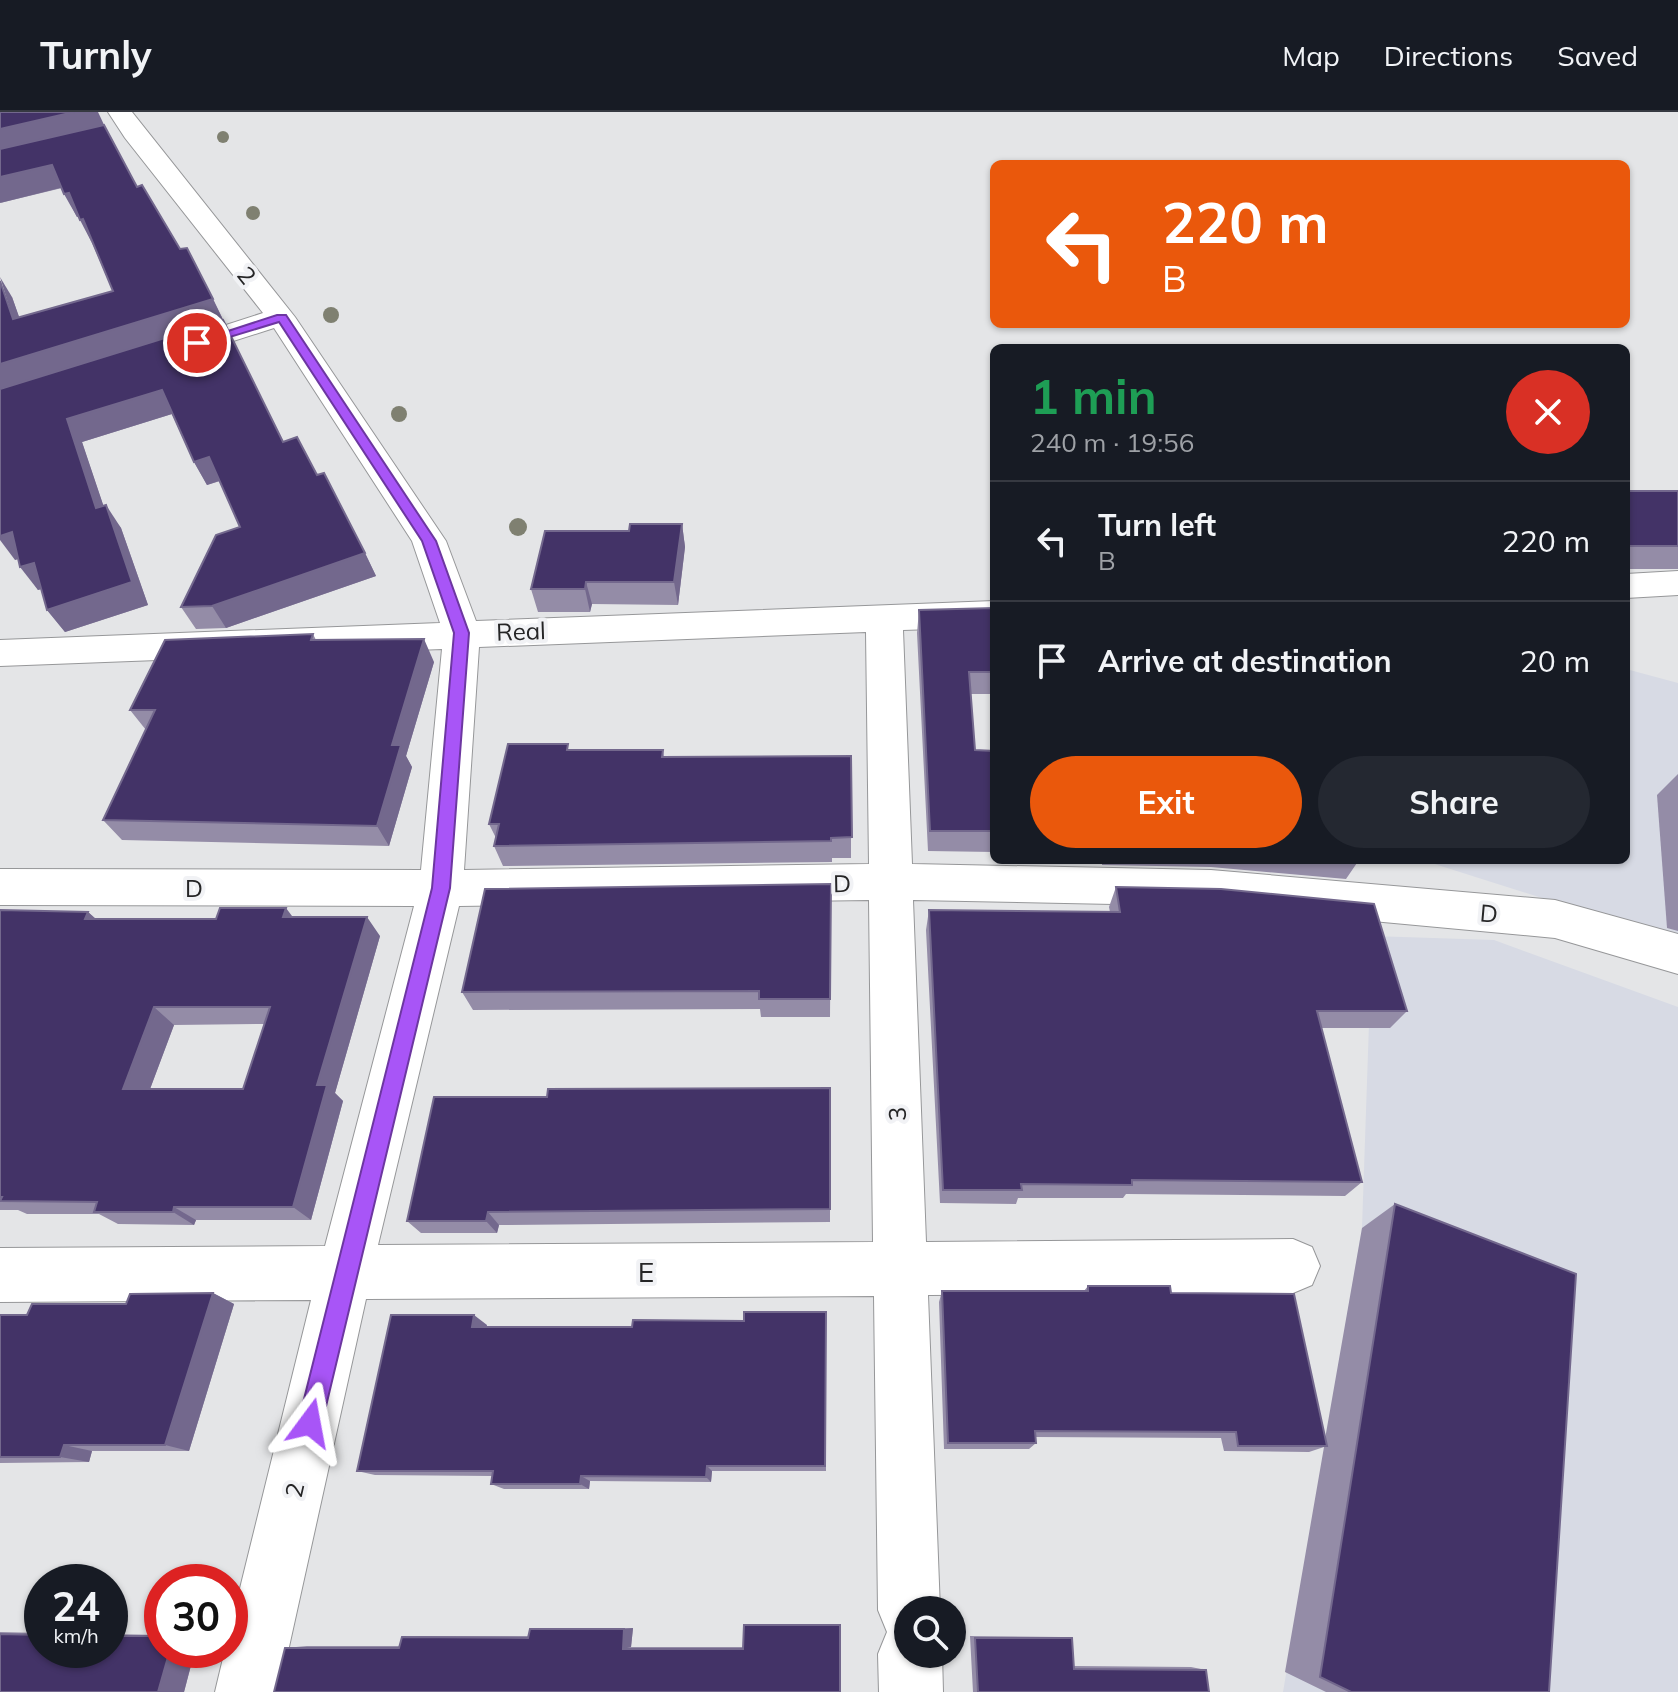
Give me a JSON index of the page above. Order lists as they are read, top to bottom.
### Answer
{
  "streets": {
    "street": [
      "2",
      "Real",
      "D",
      "3",
      "E"
    ]
  },
  "crossings": [
    ["2", "Real"],
    ["2", "D"],
    ["2", "E"],
    ["Real", "3"],
    ["D", "3"],
    ["3", "E"]
  ],
  "page": {
    "header": "Turnly",
    "nav": ["Map", "Directions", "Saved"],
    "turn": ["220 m", "B"],
    "heading": ["1 min", "240 m · 19:56"],
    "list": [
      {
        "name": "Turn left",
        "note": "B",
        "value": "220 m"
      },
      {
        "name": "Arrive at destination",
        "value": "20 m"
      }
    ],
    "buttons": ["Exit", "Share"],
    "speed": "24 km/h",
    "limit": "30"
  }
}
